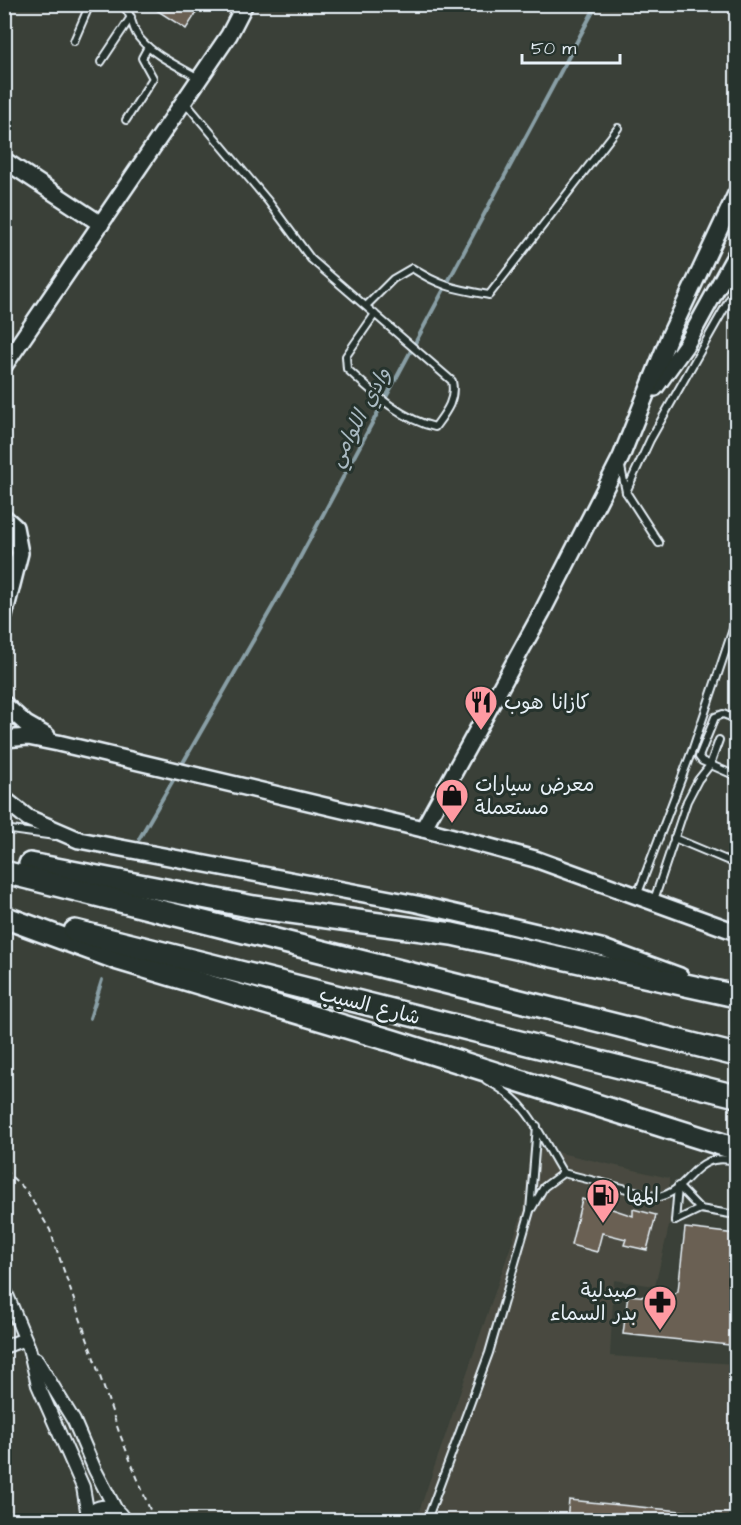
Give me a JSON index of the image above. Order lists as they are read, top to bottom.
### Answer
{
  "streets": {
    "highway": ["شارع السيب"]
  },
  "water": ["وادي اللوامي"],
  "places": {
    "restaurant": ["كازانا هوب"],
    "shop": ["معرض سيارات مستعملة"],
    "fuel station": ["المها"],
    "pharmacy": ["صيدلية بدر السماء"]
  },
  "scale_bar": "50 m"
}
